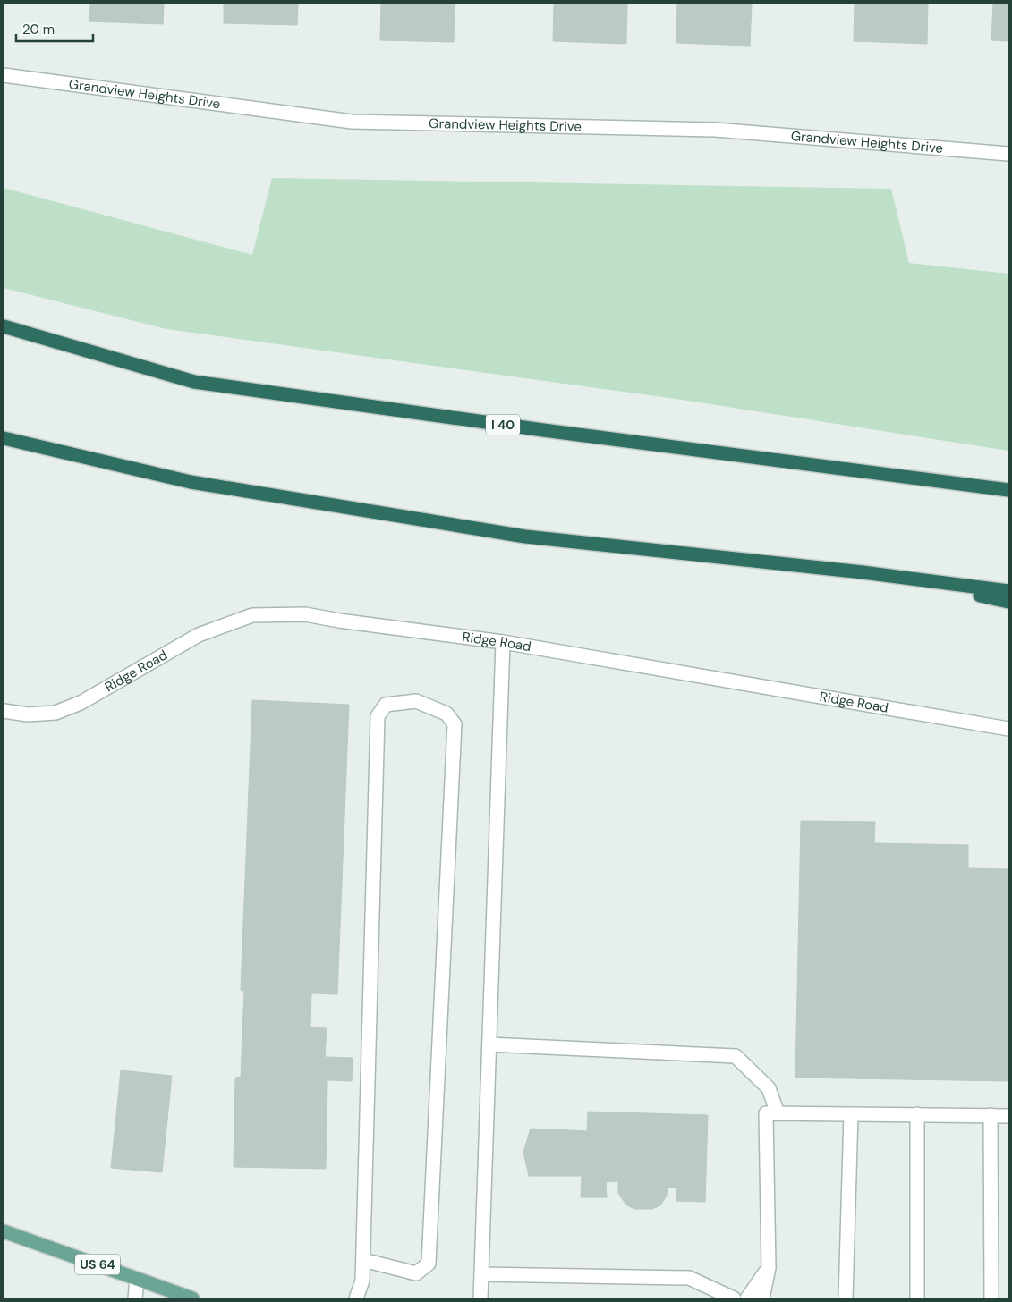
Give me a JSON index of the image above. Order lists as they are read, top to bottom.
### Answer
{
  "streets": {
    "highway": ["I 40"],
    "main road": ["US 64"],
    "street": ["Grandview Heights Drive", "Ridge Road"]
  },
  "scale_bar": "20 m"
}
